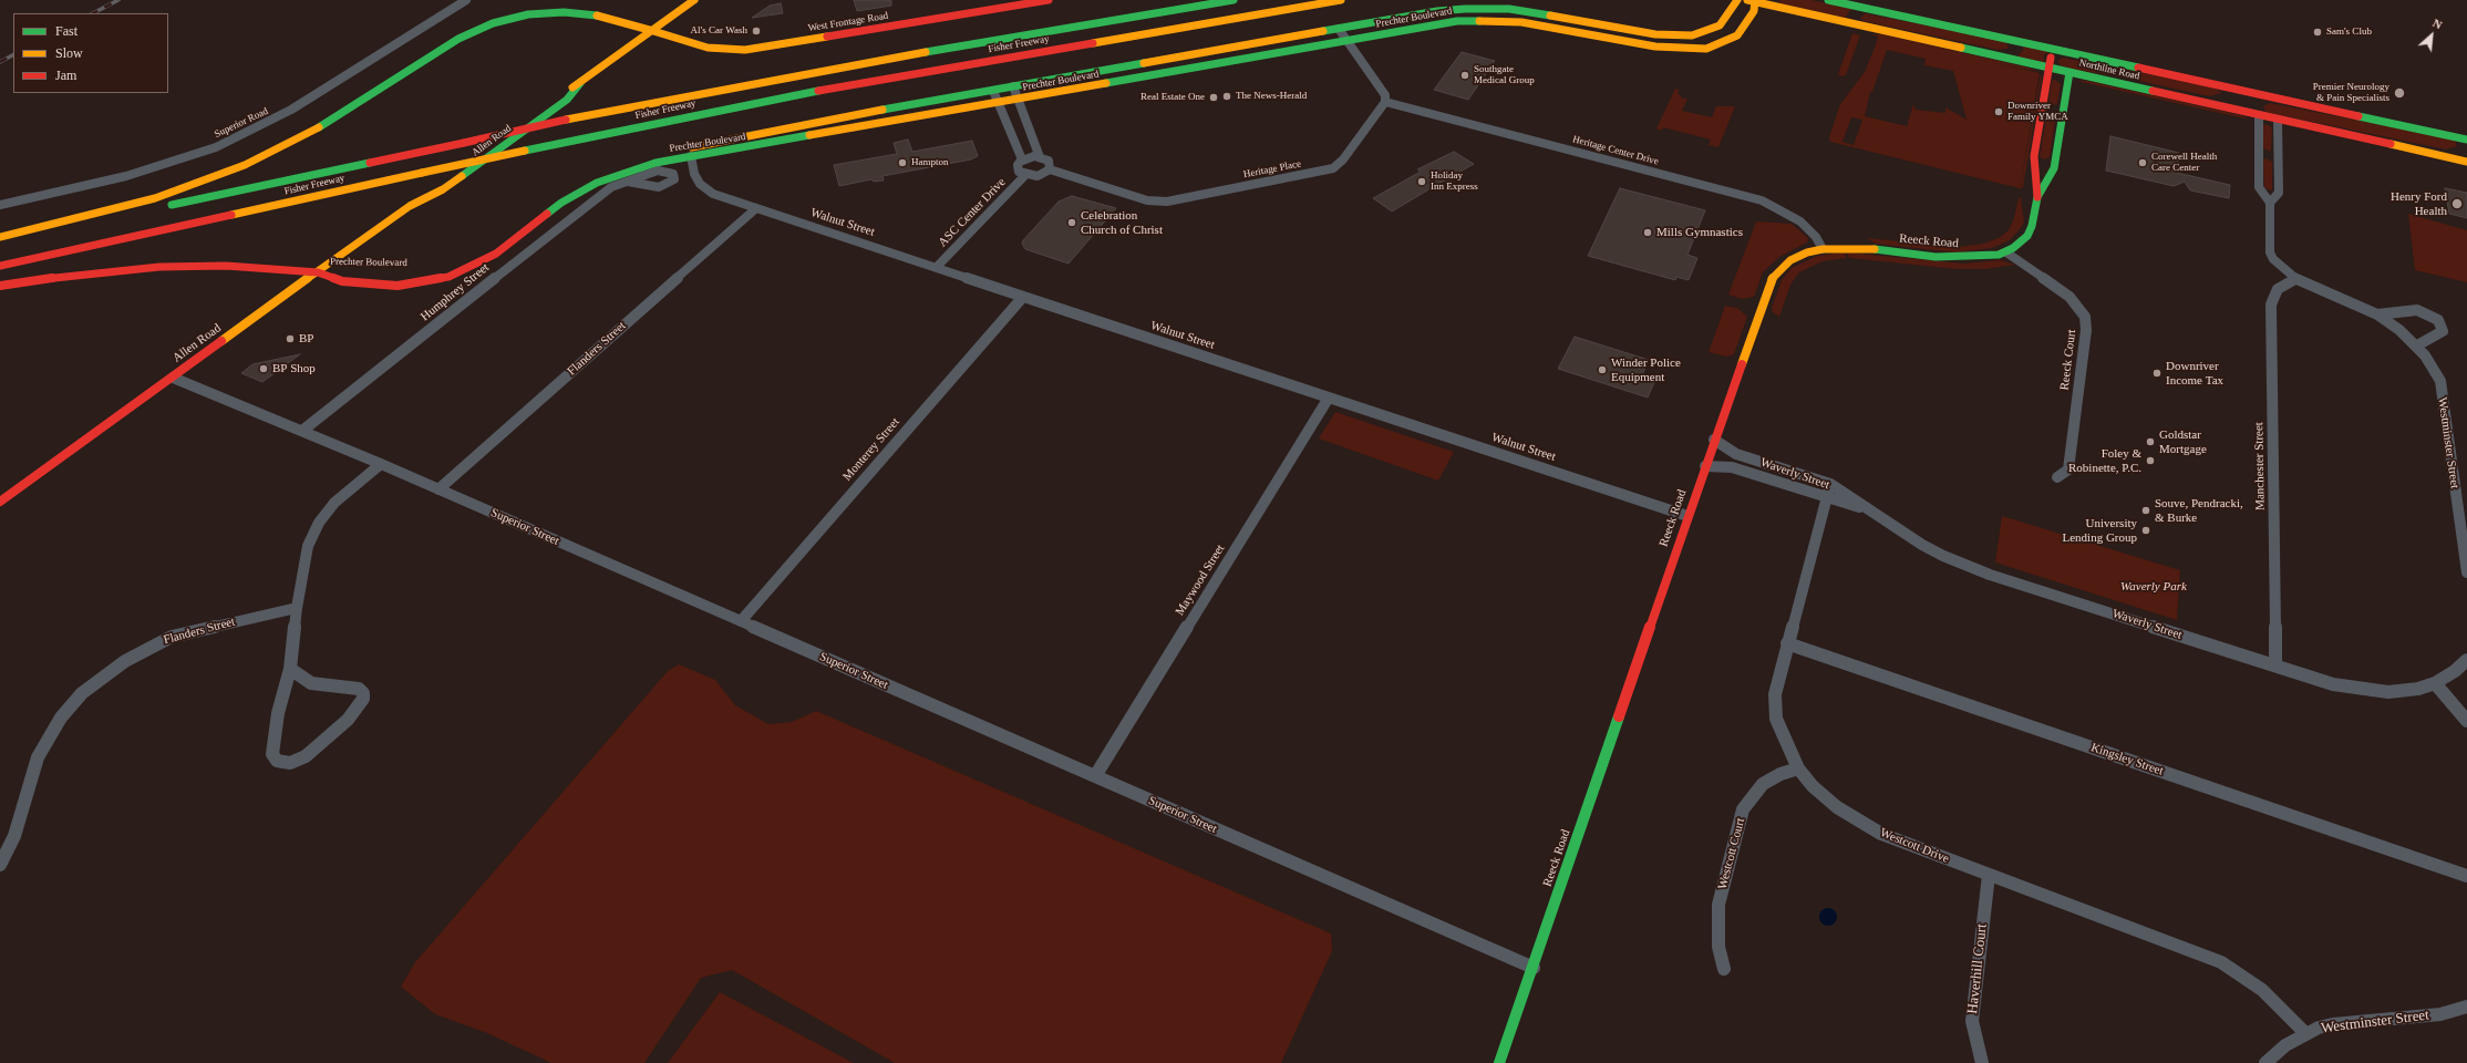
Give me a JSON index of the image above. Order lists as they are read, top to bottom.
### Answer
{
  "streets": {
    "main road": [
      "Prechter Boulevard",
      "West Frontage Road",
      "Fisher Freeway",
      "Northline Road",
      "Allen Road",
      "Reeck Road"
    ],
    "street": [
      "Superior Road",
      "Heritage Center Drive",
      "Heritage Place",
      "ASC Center Drive",
      "Walnut Street",
      "Humphrey Street",
      "Flanders Street",
      "Reeck Court",
      "Westminster Street",
      "Monterey Street",
      "Manchester Street",
      "Waverly Street",
      "Superior Street",
      "Maywood Street",
      "Kingsley Street",
      "Westcott Drive",
      "Westcott Court",
      "Haverhill Court"
    ]
  },
  "crossings": [
    ["Prechter Boulevard", "Northline Road"],
    ["Prechter Boulevard", "Allen Road"],
    ["Prechter Boulevard", "Walnut Street"],
    ["West Frontage Road", "Allen Road"],
    ["Northline Road", "Reeck Road"],
    ["Northline Road", "Westminster Street"],
    ["Allen Road", "Superior Street"],
    ["Heritage Center Drive", "Heritage Place"],
    ["Heritage Center Drive", "Reeck Road"],
    ["ASC Center Drive", "Walnut Street"],
    ["Walnut Street", "Reeck Road"],
    ["Walnut Street", "Flanders Street"],
    ["Walnut Street", "Monterey Street"],
    ["Walnut Street", "Maywood Street"],
    ["Reeck Road", "Reeck Court"],
    ["Reeck Road", "Waverly Street"],
    ["Reeck Road", "Superior Street"],
    ["Humphrey Street", "Superior Street"],
    ["Flanders Street", "Superior Street"],
    ["Westminster Street", "Manchester Street"],
    ["Westminster Street", "Westcott Drive"],
    ["Monterey Street", "Superior Street"],
    ["Manchester Street", "Waverly Street"],
    ["Waverly Street", "Westcott Drive"],
    ["Superior Street", "Maywood Street"],
    ["Kingsley Street", "Westcott Drive"],
    ["Westcott Drive", "Westcott Court"],
    ["Westcott Drive", "Haverhill Court"]
  ],
  "parks": ["Waverly Park"],
  "places": [
    "Al's Car Wash",
    "Sam's Club",
    "Southgate Medical Group",
    "Premier Neurology & Pain Specialists",
    "The News-Herald",
    "Real Estate One",
    "Downriver Family YMCA",
    "Hampton",
    "Corewell Health Care Center",
    "Holiday Inn Express",
    "Henry Ford Health",
    "Celebration Church of Christ",
    "Mills Gymnastics",
    "BP",
    "BP Shop",
    "Winder Police Equipment",
    "Downriver Income Tax",
    "Goldstar Mortgage",
    "Foley & Robinette, P.C.",
    "Souve, Pendracki, & Burke",
    "University Lending Group"
  ],
  "legend": ["Fast", "Slow", "Jam"],
  "north": "top right"
}
